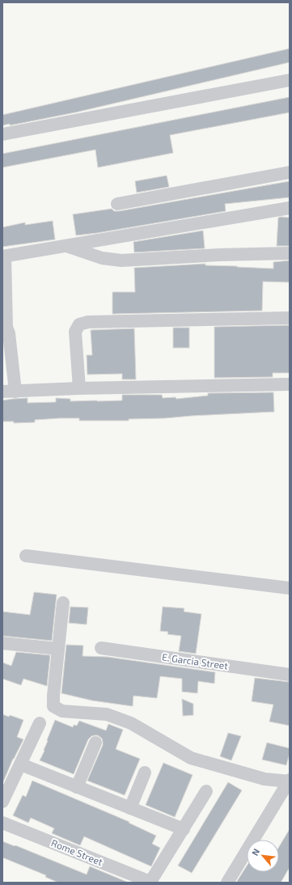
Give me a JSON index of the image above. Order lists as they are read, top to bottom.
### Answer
{
  "streets": {
    "street": ["E. Garcia Street", "Rome Street"]
  },
  "north": "top left"
}
